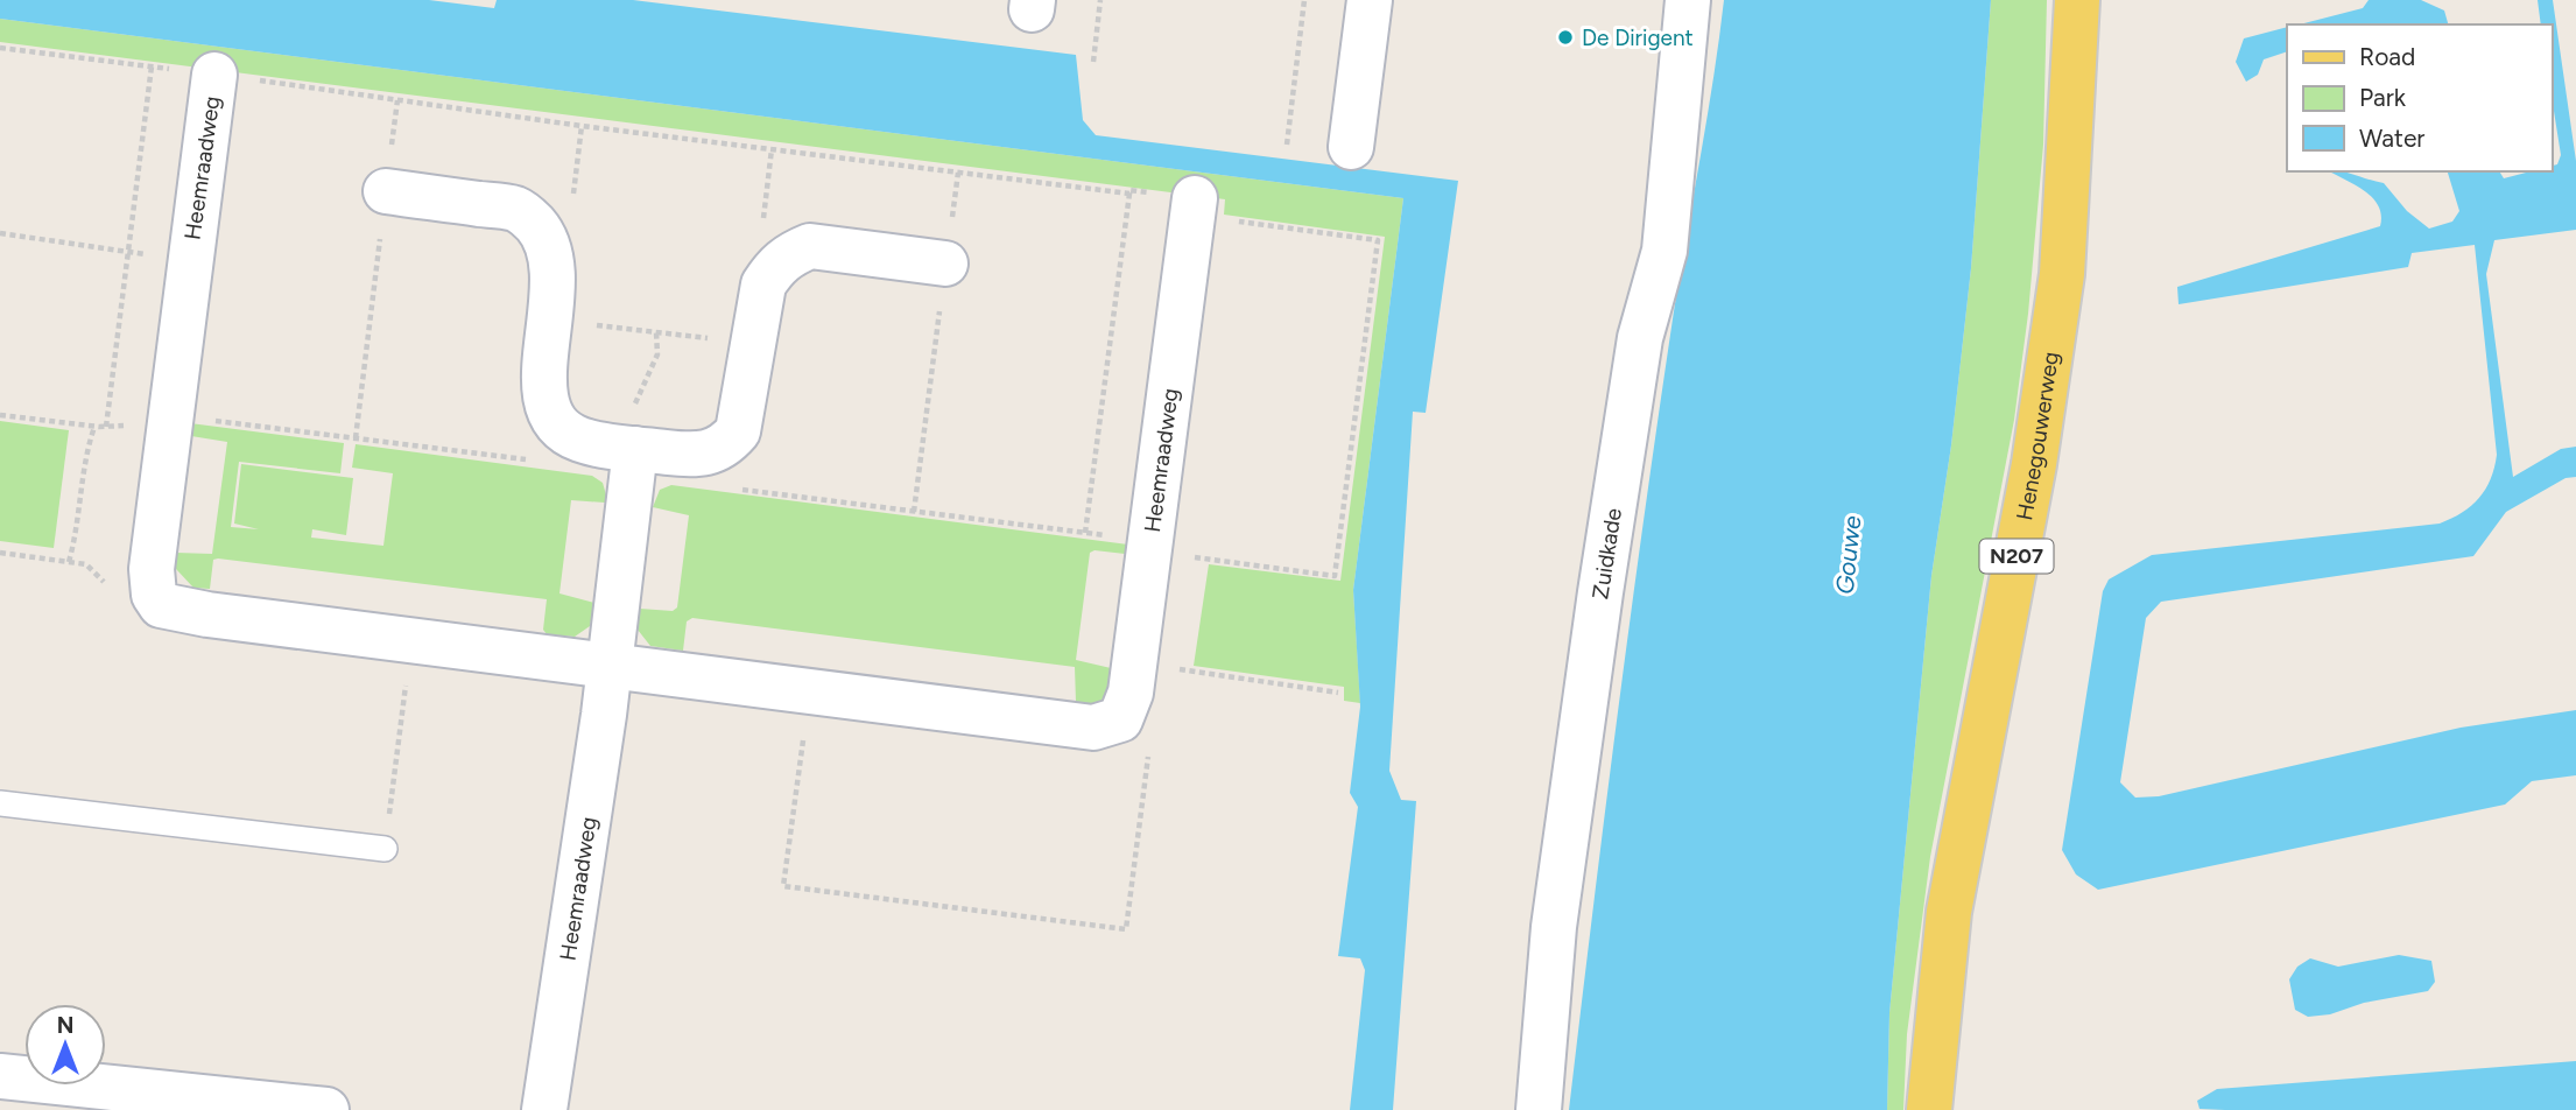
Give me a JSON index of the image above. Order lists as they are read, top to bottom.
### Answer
{
  "streets": {
    "main road": ["Henegouwerweg", "N207"],
    "street": ["Heemraadweg", "Zuidkade"]
  },
  "water": ["Gouwe"],
  "places": ["De Dirigent"],
  "legend": ["Road", "Park", "Water"],
  "north": "top"
}
